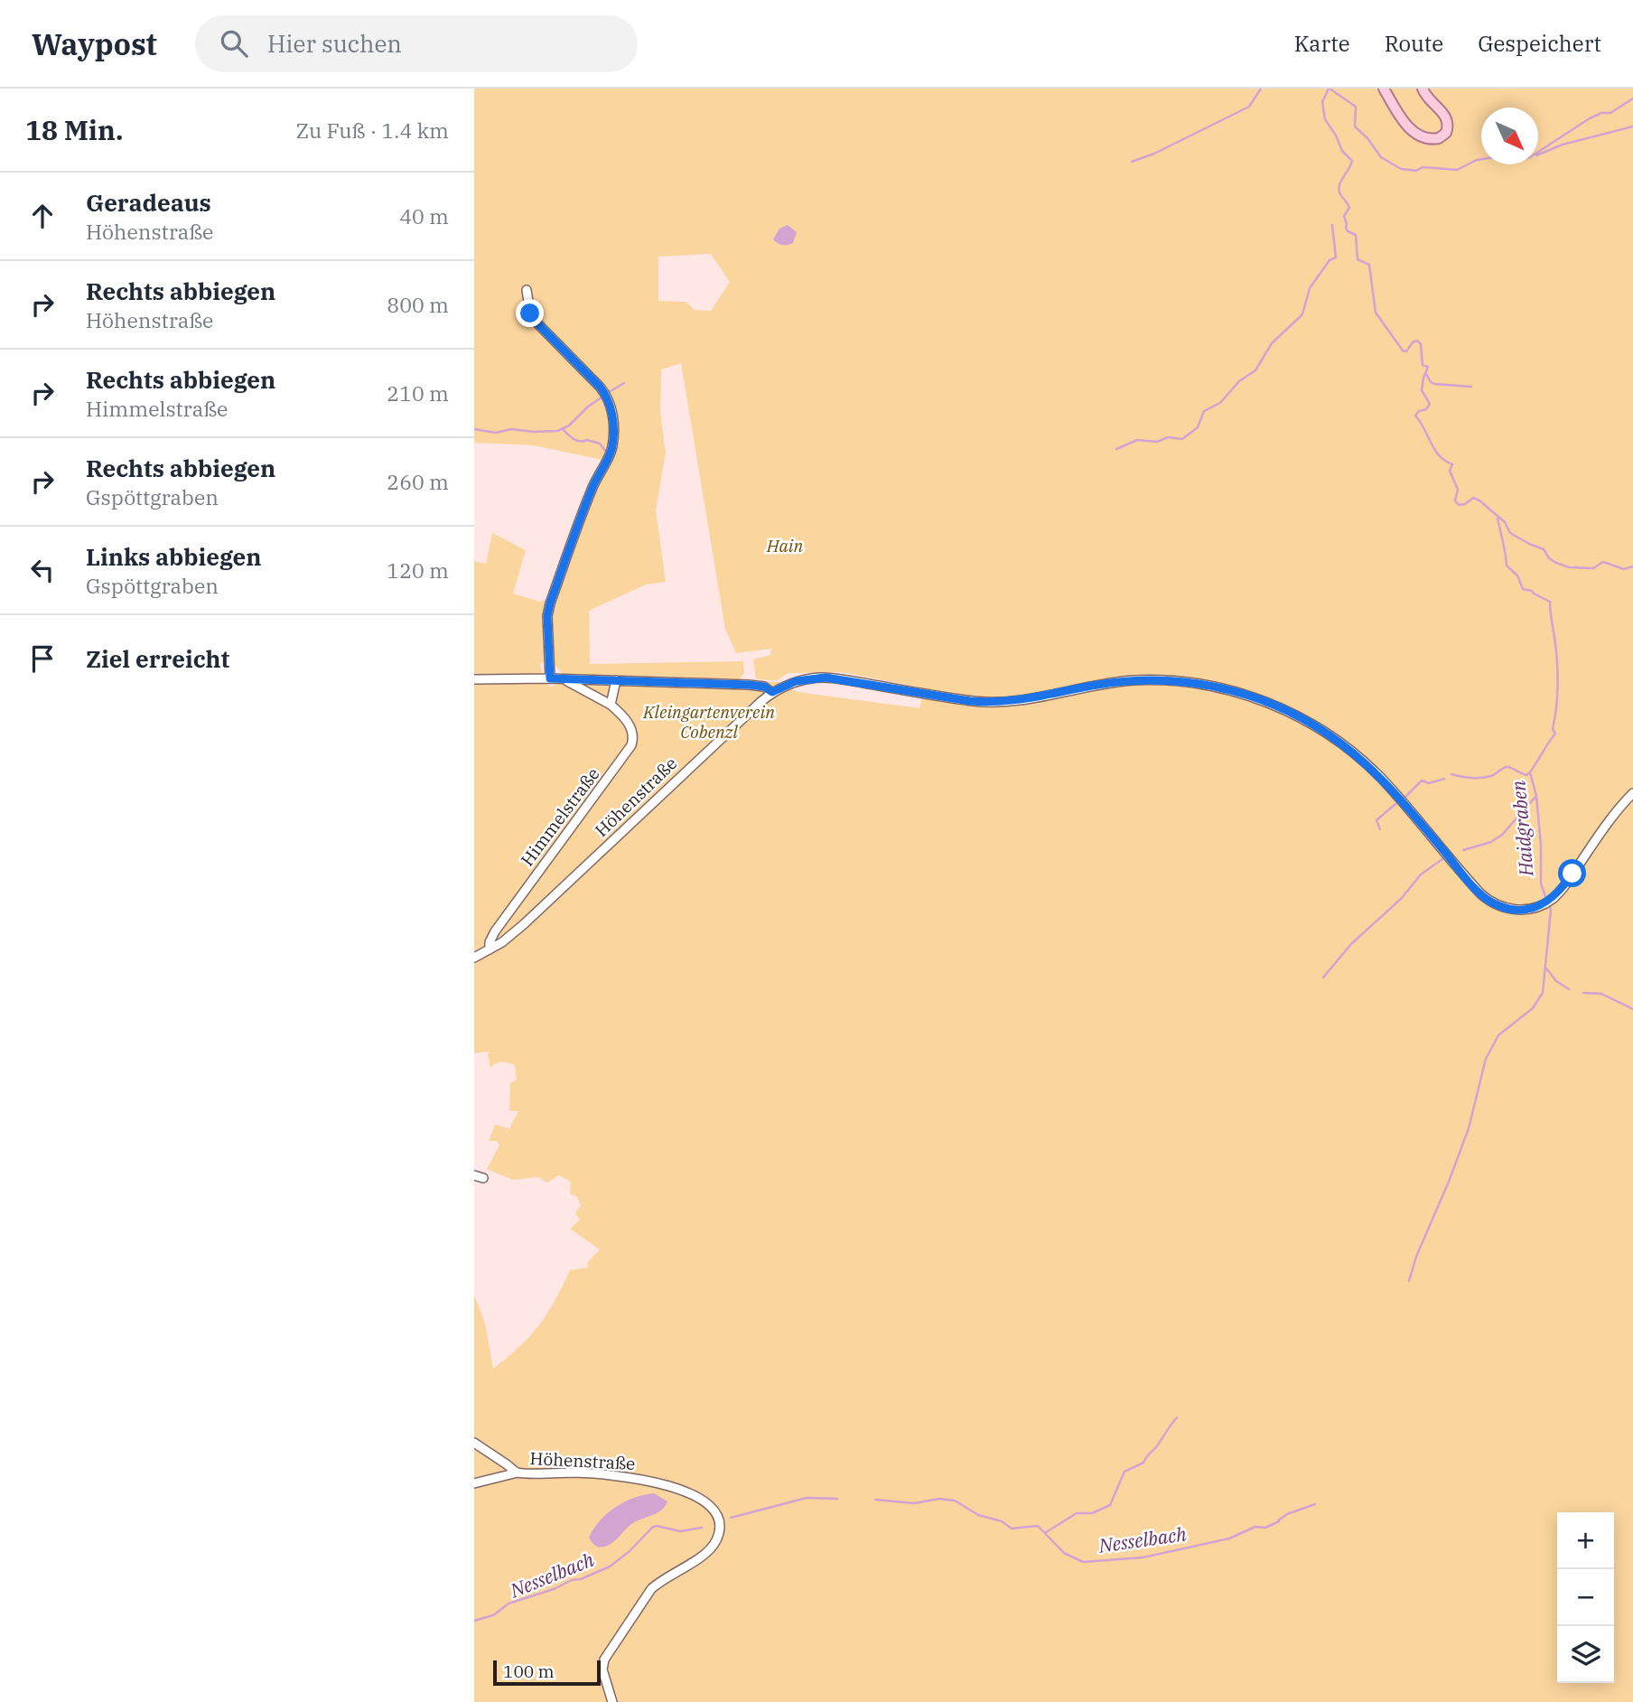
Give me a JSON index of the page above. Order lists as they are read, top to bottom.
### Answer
{
  "streets": {
    "street": ["Höhenstraße", "Himmelstraße"]
  },
  "crossings": [
    ["Höhenstraße", "Himmelstraße"]
  ],
  "water": ["Haidgraben", "Nesselbach"],
  "parks": ["Hain", "Kleingartenverein Cobenzl"],
  "scale_bar": "100 m",
  "north": "bottom right",
  "page": {
    "header": "Waypost",
    "search": "Hier suchen",
    "nav": ["Karte", "Route", "Gespeichert"],
    "heading": ["18 Min.", "Zu Fuß · 1.4 km"],
    "list": [
      ["Geradeaus", "Höhenstraße", "40 m"],
      ["Rechts abbiegen", "Höhenstraße", "800 m"],
      ["Rechts abbiegen", "Himmelstraße", "210 m"],
      ["Rechts abbiegen", "Gspöttgraben", "260 m"],
      ["Links abbiegen", "Gspöttgraben", "120 m"],
      "Ziel erreicht"
    ],
    "map_buttons": ["+", "−"],
    "scale": "100 m"
  }
}
